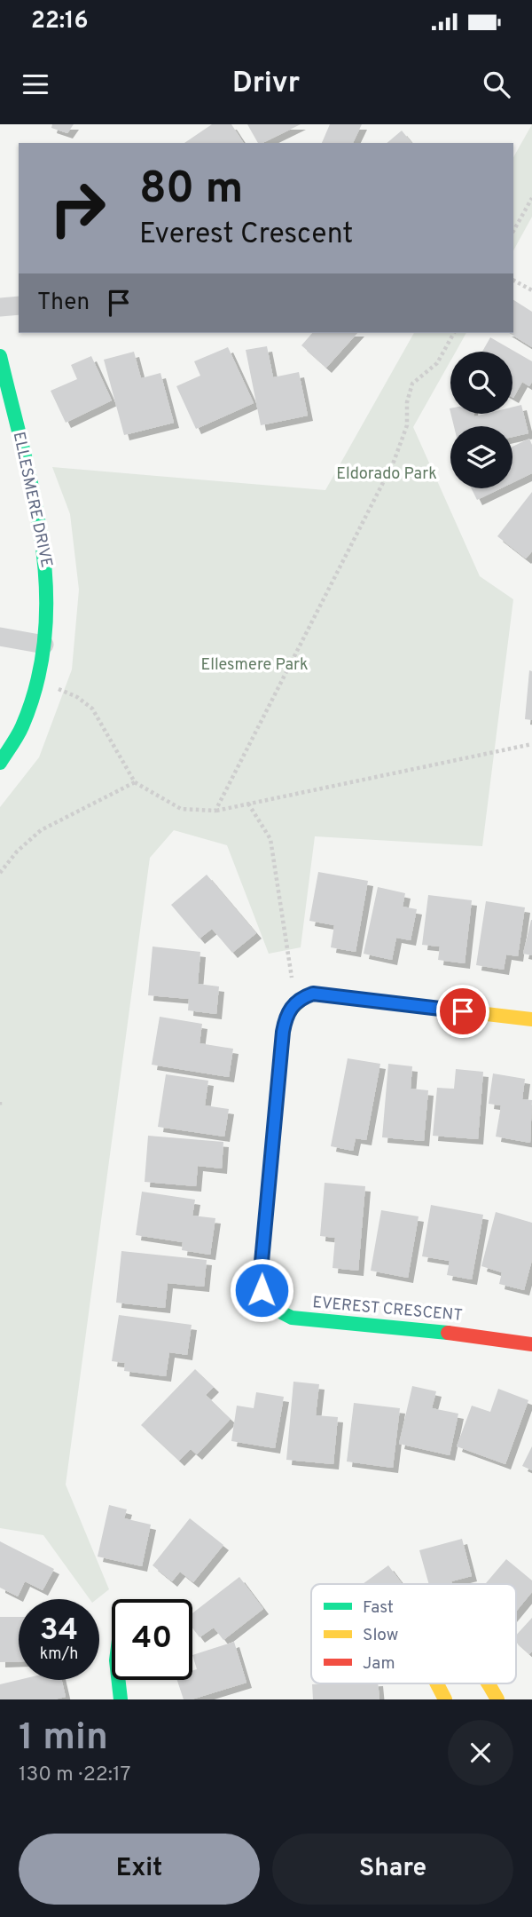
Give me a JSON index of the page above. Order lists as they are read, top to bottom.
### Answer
{
  "streets": {
    "street": ["ELLESMERE DRIVE", "EVEREST CRESCENT"]
  },
  "parks": ["Eldorado Park", "Ellesmere Park"],
  "legend": ["Fast", "Slow", "Jam"],
  "page": {
    "status": "22:16",
    "header": "Drivr",
    "turn": ["80 m", "Everest Crescent"],
    "then": "Then",
    "speed": "34 km/h",
    "limit": "40",
    "heading": ["1 min", "130 m · 22:17"],
    "buttons": ["Exit", "Share"]
  }
}
